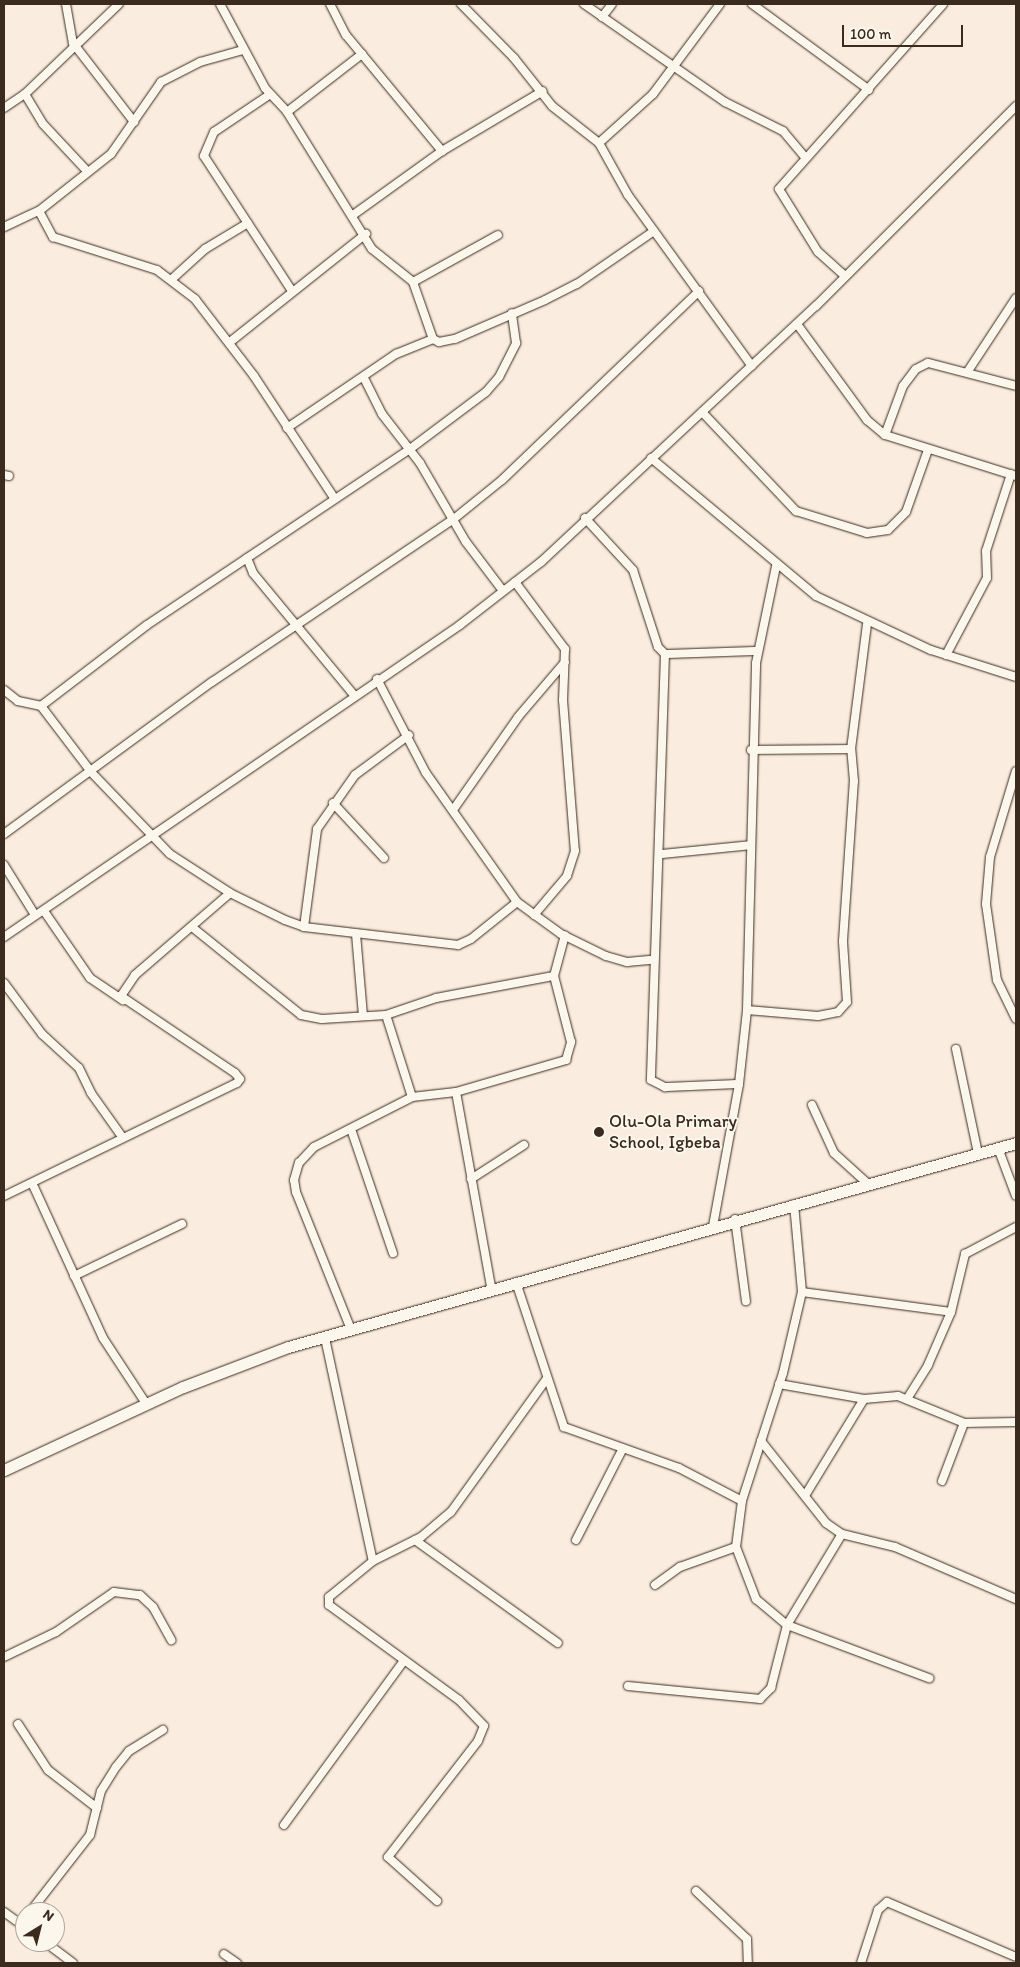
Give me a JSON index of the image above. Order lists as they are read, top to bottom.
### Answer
{
  "places": ["Olu-Ola Primary School, Igbeba"],
  "scale_bar": "100 m",
  "north": "top right"
}
